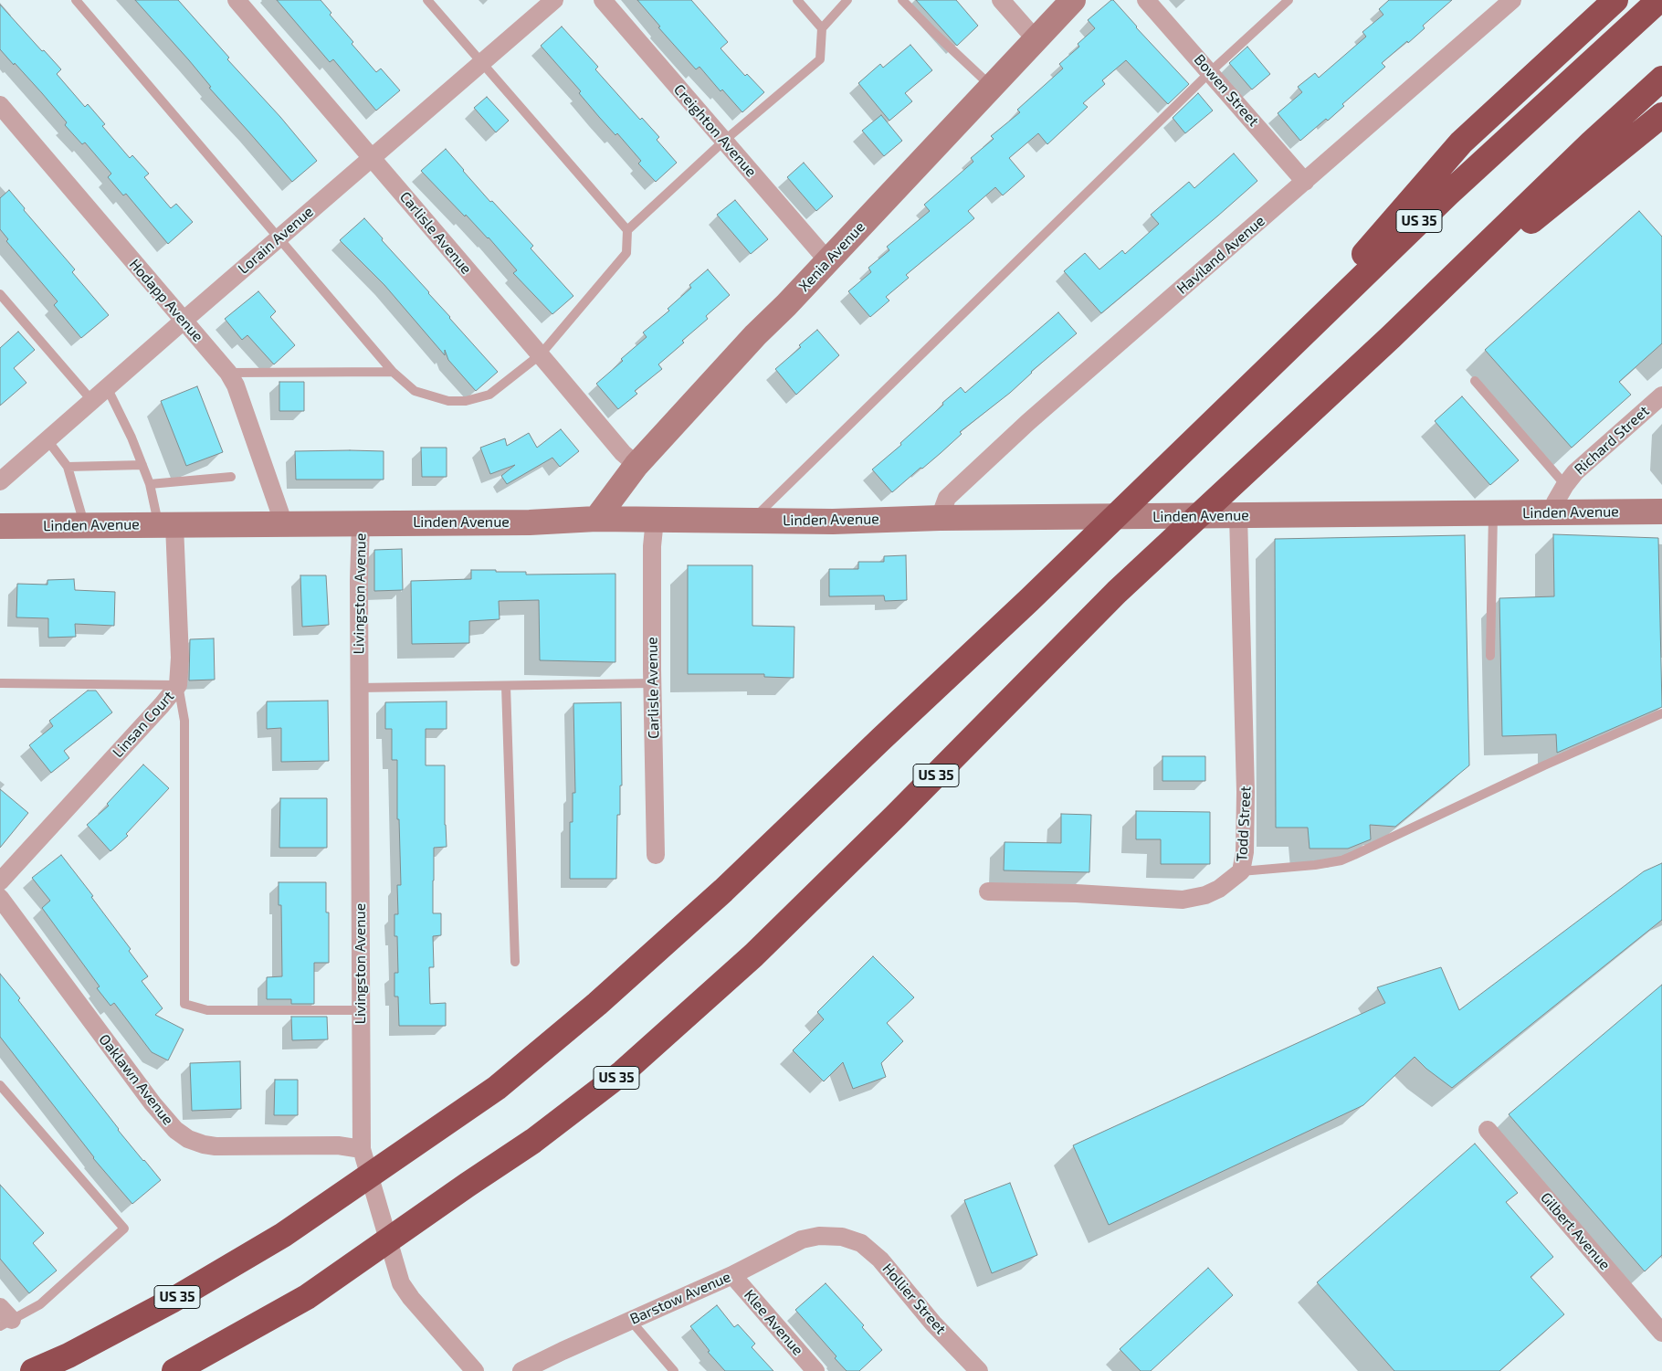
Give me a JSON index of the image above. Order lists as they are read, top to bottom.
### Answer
{
  "streets": {
    "highway": ["US 35"],
    "main road": ["Xenia Avenue", "Linden Avenue"],
    "street": [
      "Bowen Street",
      "Creighton Avenue",
      "Carlisle Avenue",
      "Lorain Avenue",
      "Haviland Avenue",
      "Hodapp Avenue",
      "Richard Street",
      "Livingston Avenue",
      "Linsan Court",
      "Todd Street",
      "Oaklawn Avenue",
      "Gilbert Avenue",
      "Barstow Avenue",
      "Hollier Street",
      "Klee Avenue"
    ]
  },
  "crossings": [
    ["Bowen Street", "Haviland Avenue"],
    ["Creighton Avenue", "Xenia Avenue"],
    ["Carlisle Avenue", "Lorain Avenue"],
    ["Carlisle Avenue", "Xenia Avenue"],
    ["Carlisle Avenue", "Linden Avenue"],
    ["Lorain Avenue", "Hodapp Avenue"],
    ["Haviland Avenue", "Linden Avenue"],
    ["Xenia Avenue", "Linden Avenue"],
    ["Hodapp Avenue", "Linden Avenue"],
    ["Richard Street", "Linden Avenue"],
    ["Linden Avenue", "Livingston Avenue"],
    ["Linden Avenue", "Linsan Court"],
    ["Linden Avenue", "Todd Street"],
    ["Livingston Avenue", "Oaklawn Avenue"],
    ["Barstow Avenue", "Hollier Street"],
    ["Barstow Avenue", "Klee Avenue"]
  ]
}
